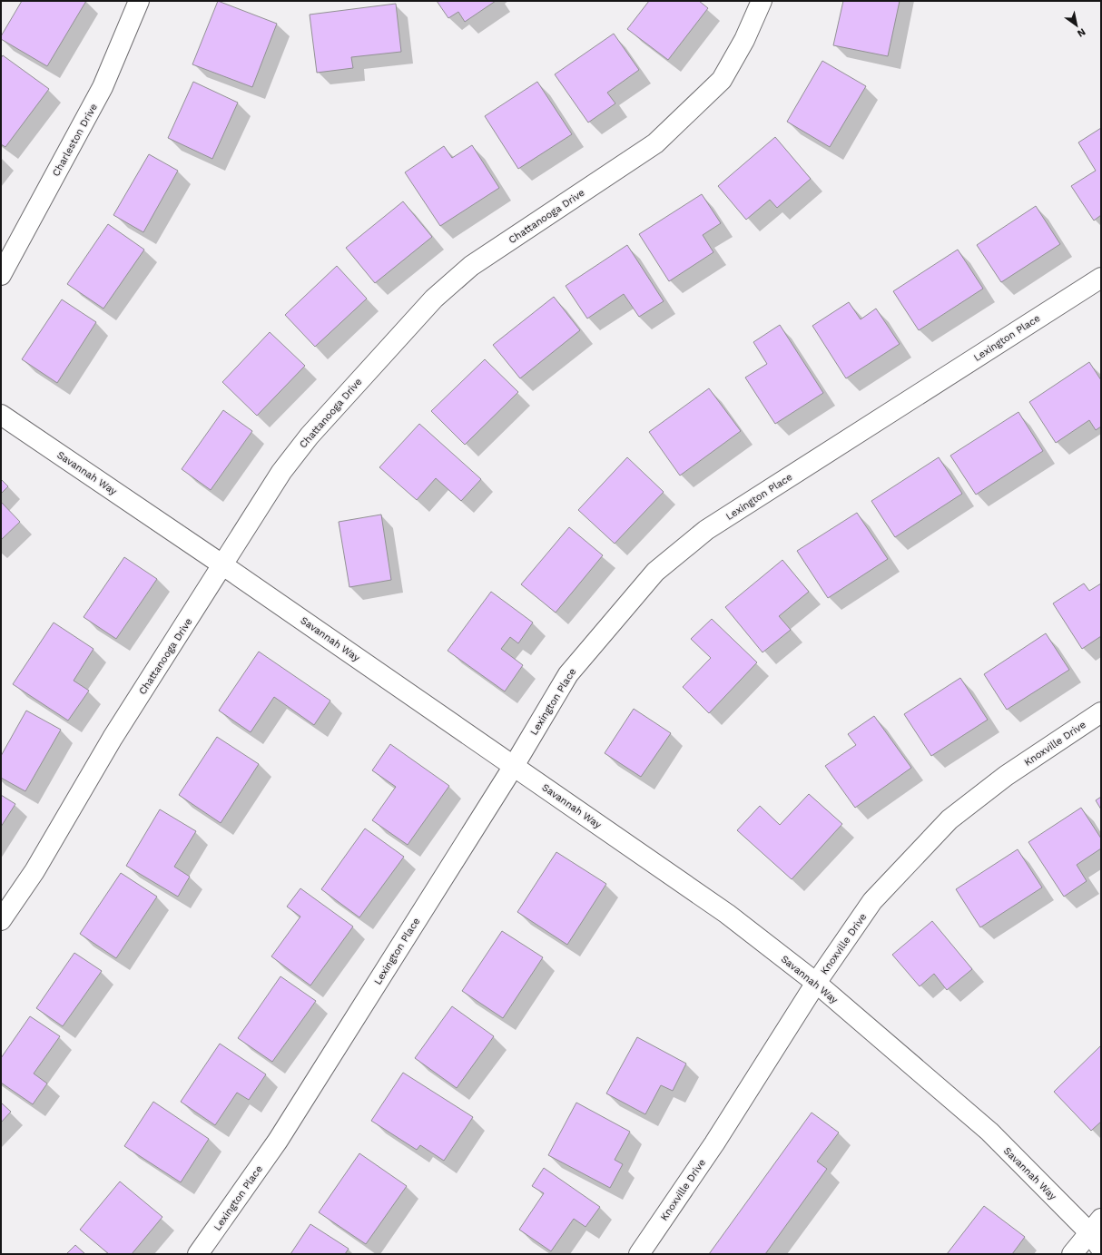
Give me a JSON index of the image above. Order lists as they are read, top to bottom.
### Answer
{
  "streets": {
    "street": [
      "Charleston Drive",
      "Chattanooga Drive",
      "Lexington Place",
      "Savannah Way",
      "Knoxville Drive"
    ]
  },
  "crossings": [
    ["Chattanooga Drive", "Savannah Way"],
    ["Lexington Place", "Savannah Way"],
    ["Savannah Way", "Knoxville Drive"]
  ],
  "north": "bottom right"
}
